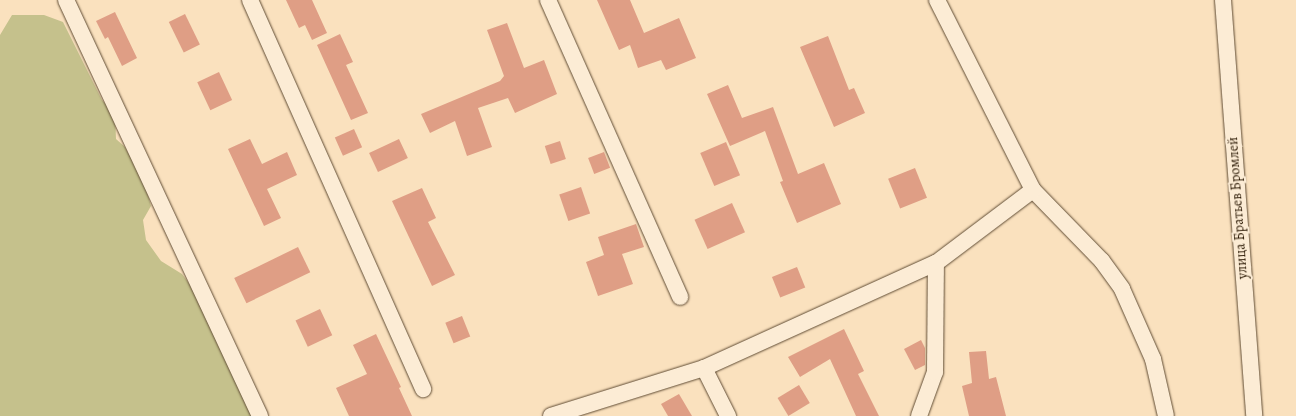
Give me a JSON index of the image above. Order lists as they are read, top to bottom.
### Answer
{
  "streets": {
    "street": ["улица Братьев Бромлей"]
  }
}
